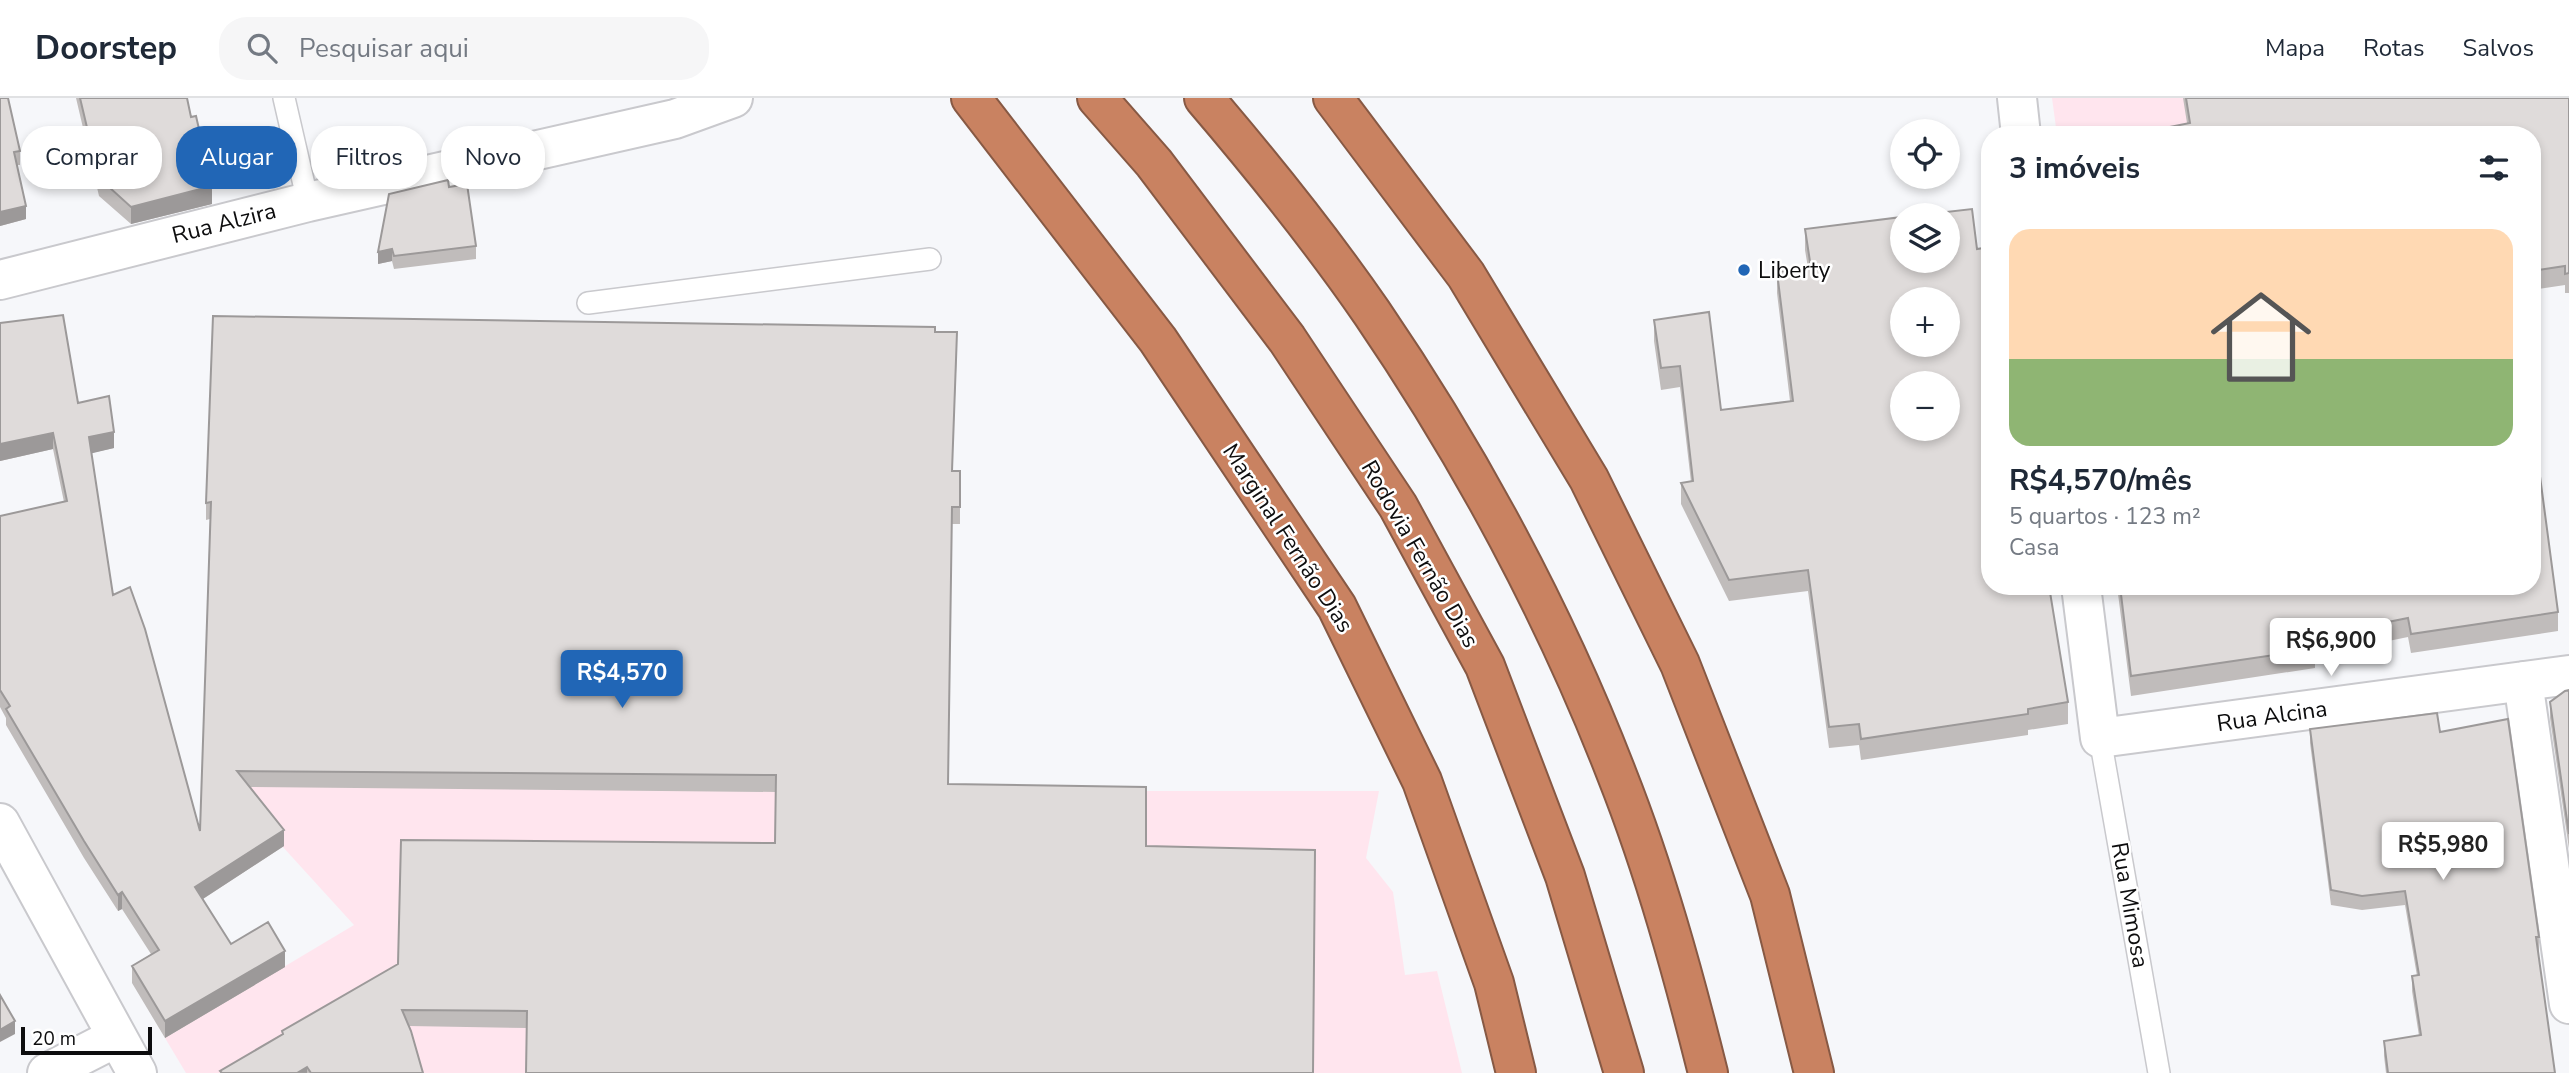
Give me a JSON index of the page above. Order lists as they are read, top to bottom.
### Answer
{
  "streets": {
    "highway": ["Marginal Fernão Dias", "Rodovia Fernão Dias"],
    "street": ["Rua Alzira", "Rua Alcina"],
    "lane": ["Rua Mimosa"]
  },
  "crossings": [
    ["Rua Alcina", "Rua Mimosa"]
  ],
  "places": ["Liberty"],
  "scale_bar": "20 m",
  "page": {
    "header": "Doorstep",
    "search": "Pesquisar aqui",
    "nav": ["Mapa", "Rotas", "Salvos"],
    "map_buttons": ["+", "−"],
    "chip": [
      "Comprar",
      "Alugar",
      "Filtros",
      "Novo"
    ],
    "heading": "3 imóveis",
    "list": [
      {
        "name": "R$4,570/mês",
        "note": "5 quartos · 123 m² · Casa"
      }
    ],
    "price": ["R$6,900", "R$4,570", "R$5,980"],
    "scale": "20 m"
  }
}
